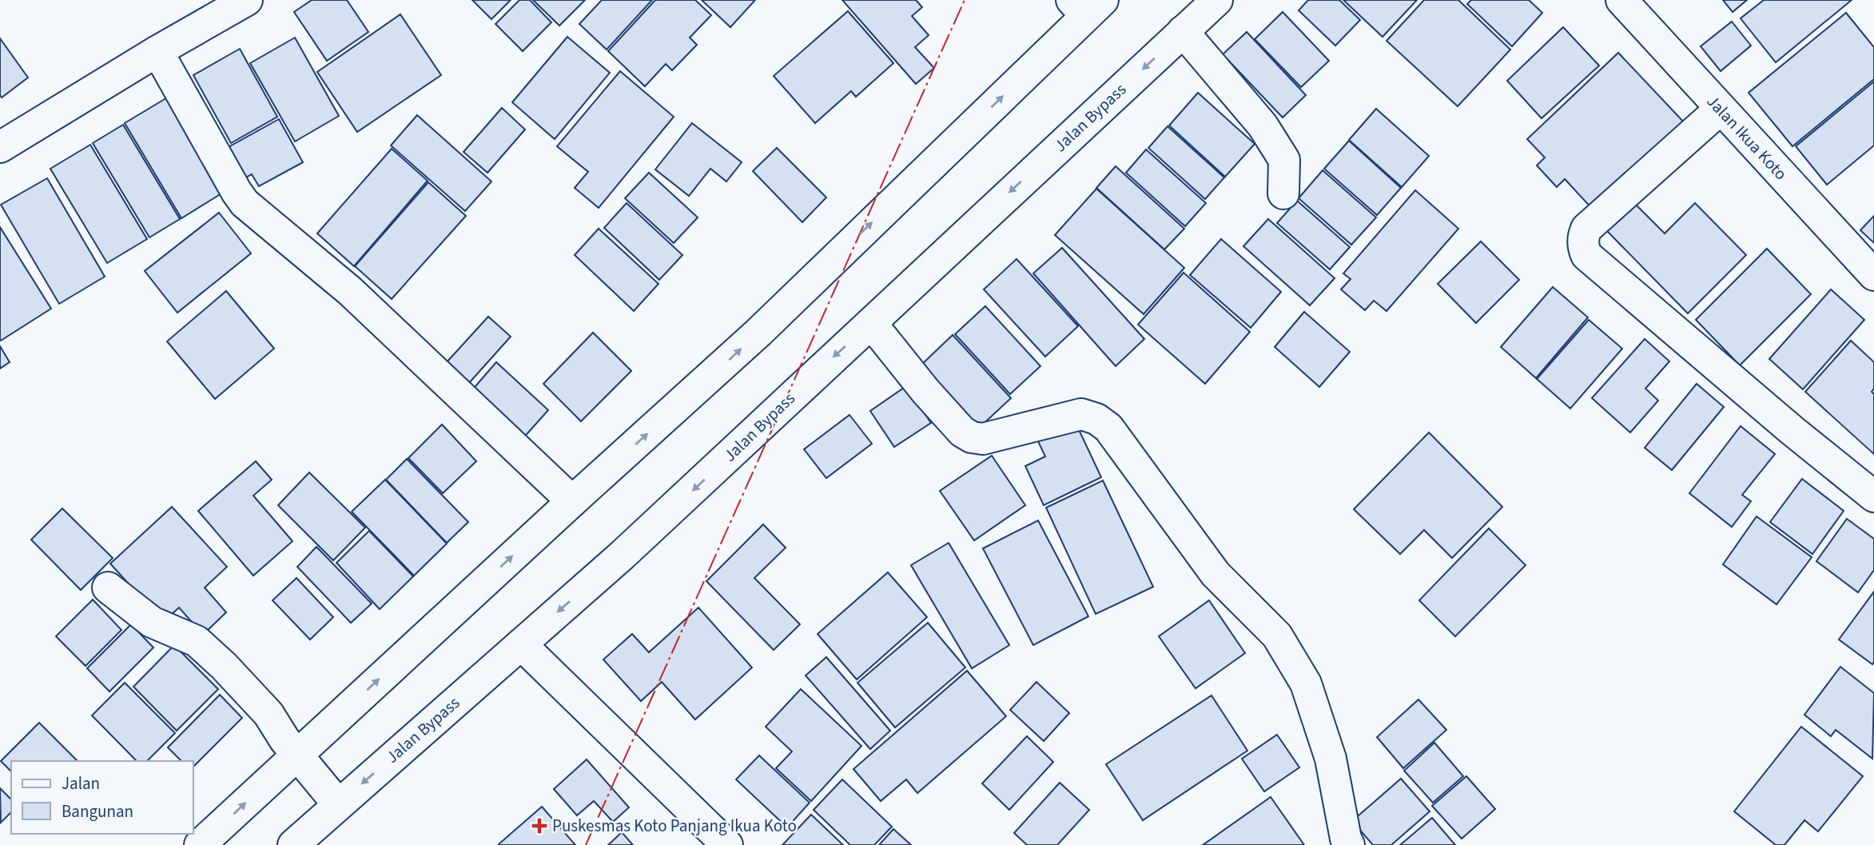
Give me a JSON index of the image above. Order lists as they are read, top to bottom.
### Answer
{
  "streets": {
    "main road": ["Jalan Bypass", "Jalan Ikua Koto"]
  },
  "places": {
    "health": ["Puskesmas Koto Panjang Ikua Koto"]
  },
  "legend": ["Jalan", "Bangunan"]
}
